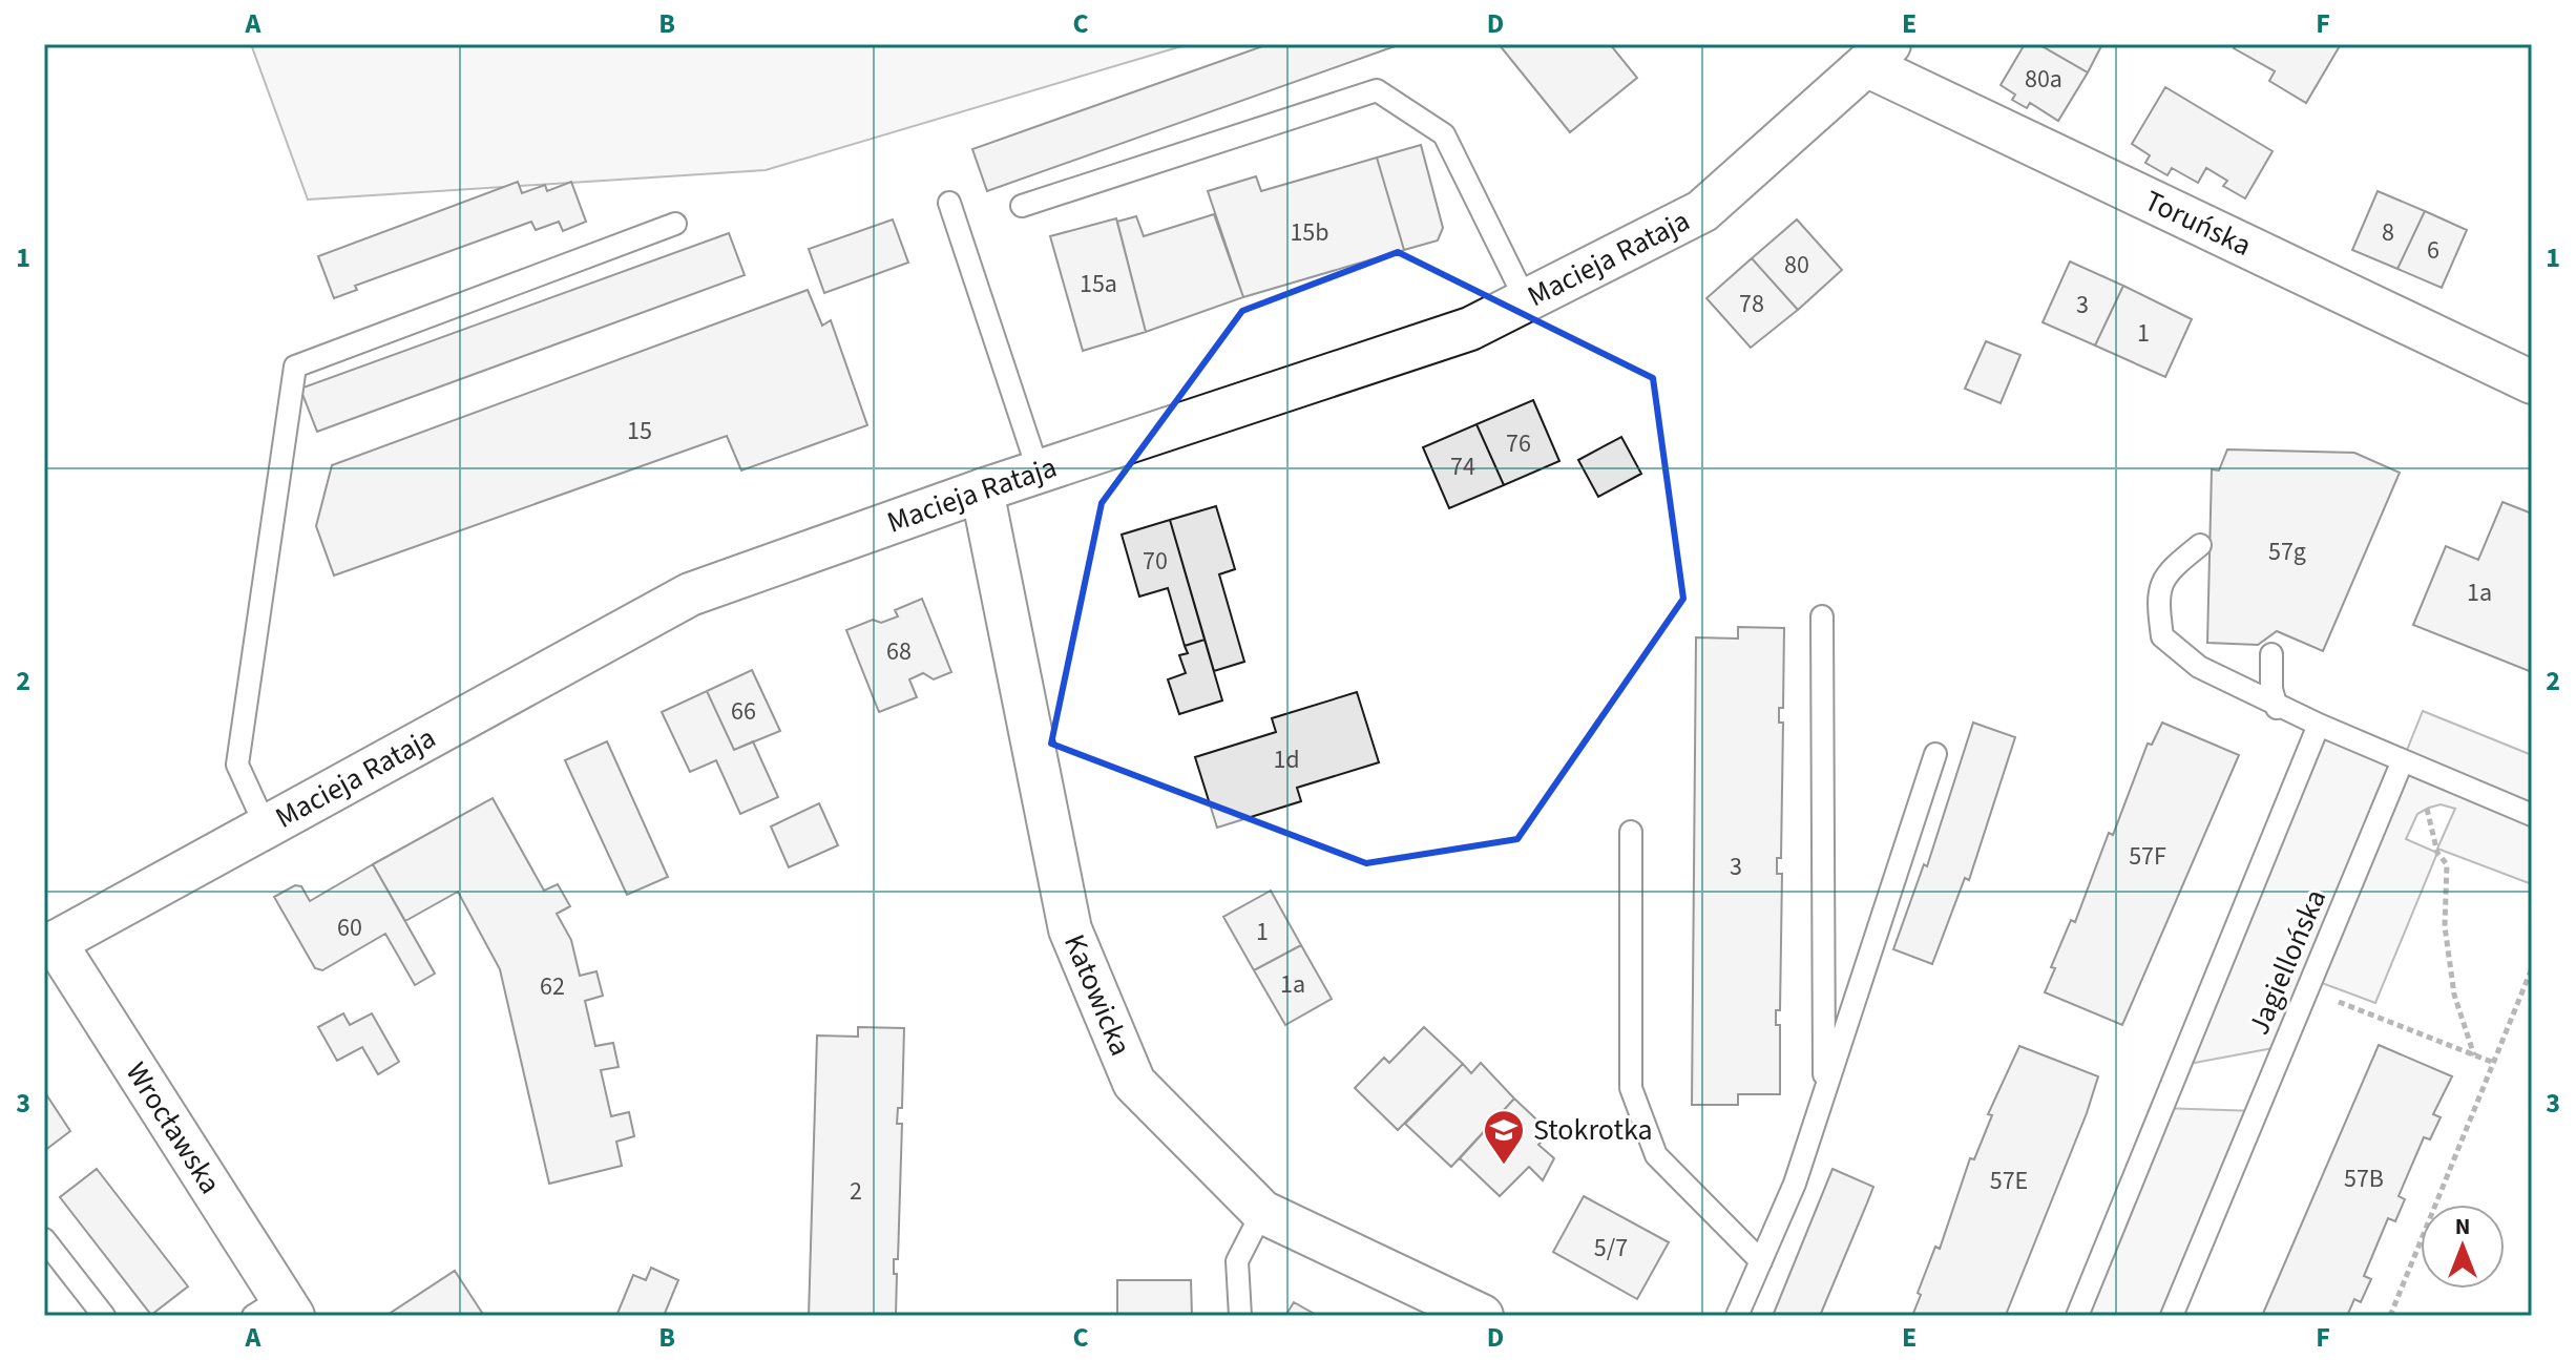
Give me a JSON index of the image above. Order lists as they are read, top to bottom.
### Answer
{
  "streets": {
    "street": [
      "Toruńska",
      "Macieja Rataja",
      "Katowicka",
      "Wrocławska"
    ],
    "lane": ["Jagiellońska"]
  },
  "crossings": [
    ["Toruńska", "Macieja Rataja"],
    ["Macieja Rataja", "Katowicka"],
    ["Macieja Rataja", "Wrocławska"]
  ],
  "places": {
    "school or university": ["Stokrotka"]
  },
  "house_numbers": [
    "80a",
    "15b",
    "8",
    "6",
    "80",
    "15a",
    "78",
    "3",
    "1",
    "15",
    "76",
    "74",
    "57g",
    "70",
    "1a",
    "68",
    "66",
    "1d",
    "57F",
    "3",
    "60",
    "1",
    "1a",
    "62",
    "57B",
    "57E",
    "2",
    "5/7"
  ],
  "north": "top",
  "grid": {
    "columns": [
      "A",
      "B",
      "C",
      "D",
      "E",
      "F"
    ],
    "rows": ["1", "2", "3"]
  }
}
